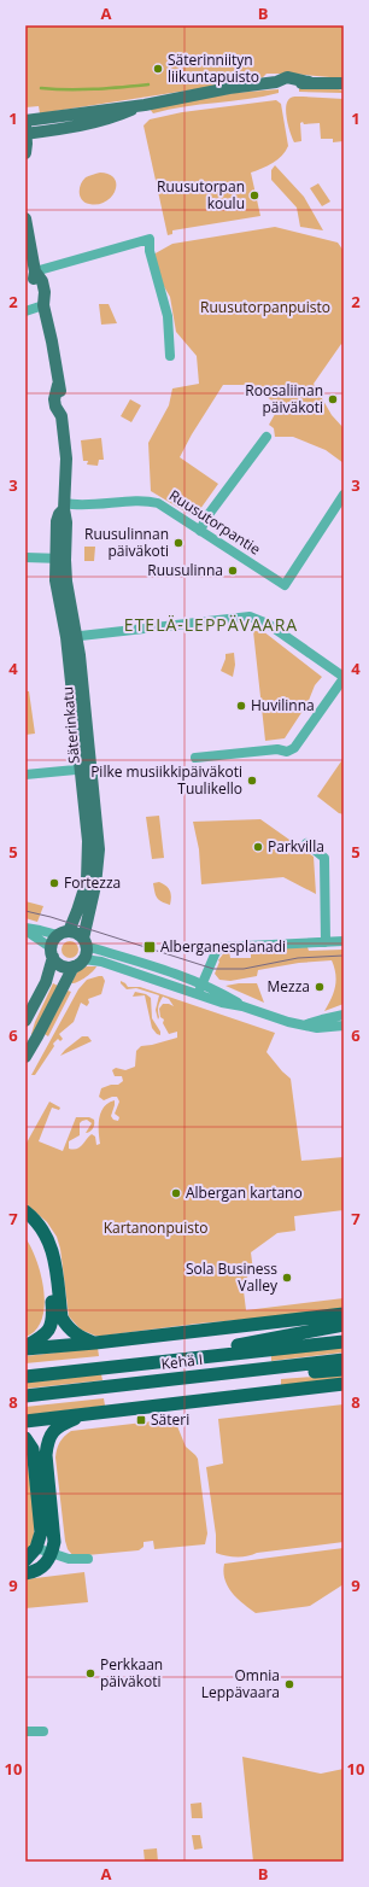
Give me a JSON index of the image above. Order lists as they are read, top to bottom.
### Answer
{
  "streets": {
    "highway": ["Kehä I"],
    "main road": ["Säterinkatu"],
    "street": ["Ruusutorpantie"]
  },
  "crossings": [
    ["Ruusutorpantie", "Säterinkatu"]
  ],
  "districts": ["ETELÄ-LEPPÄVAARA"],
  "parks": ["Ruusutorpanpuisto", "Kartanonpuisto"],
  "places": {
    "other": [
      "Säterinniityn liikuntapuisto",
      "Ruusutorpan koulu",
      "Roosaliinan päiväkoti",
      "Ruusulinnan päiväkoti",
      "Ruusulinna",
      "Huvilinna",
      "Pilke musiikkipäiväkoti Tuulikello",
      "Parkvilla",
      "Fortezza",
      "Mezza",
      "Albergan kartano",
      "Sola Business Valley",
      "Perkkaan päiväkoti",
      "Omnia Leppävaara"
    ],
    "transit": ["Alberganesplanadi", "Säteri"]
  },
  "grid": {
    "columns": ["A", "B"],
    "rows": [
      "1",
      "2",
      "3",
      "4",
      "5",
      "6",
      "7",
      "8",
      "9",
      "10"
    ]
  }
}
